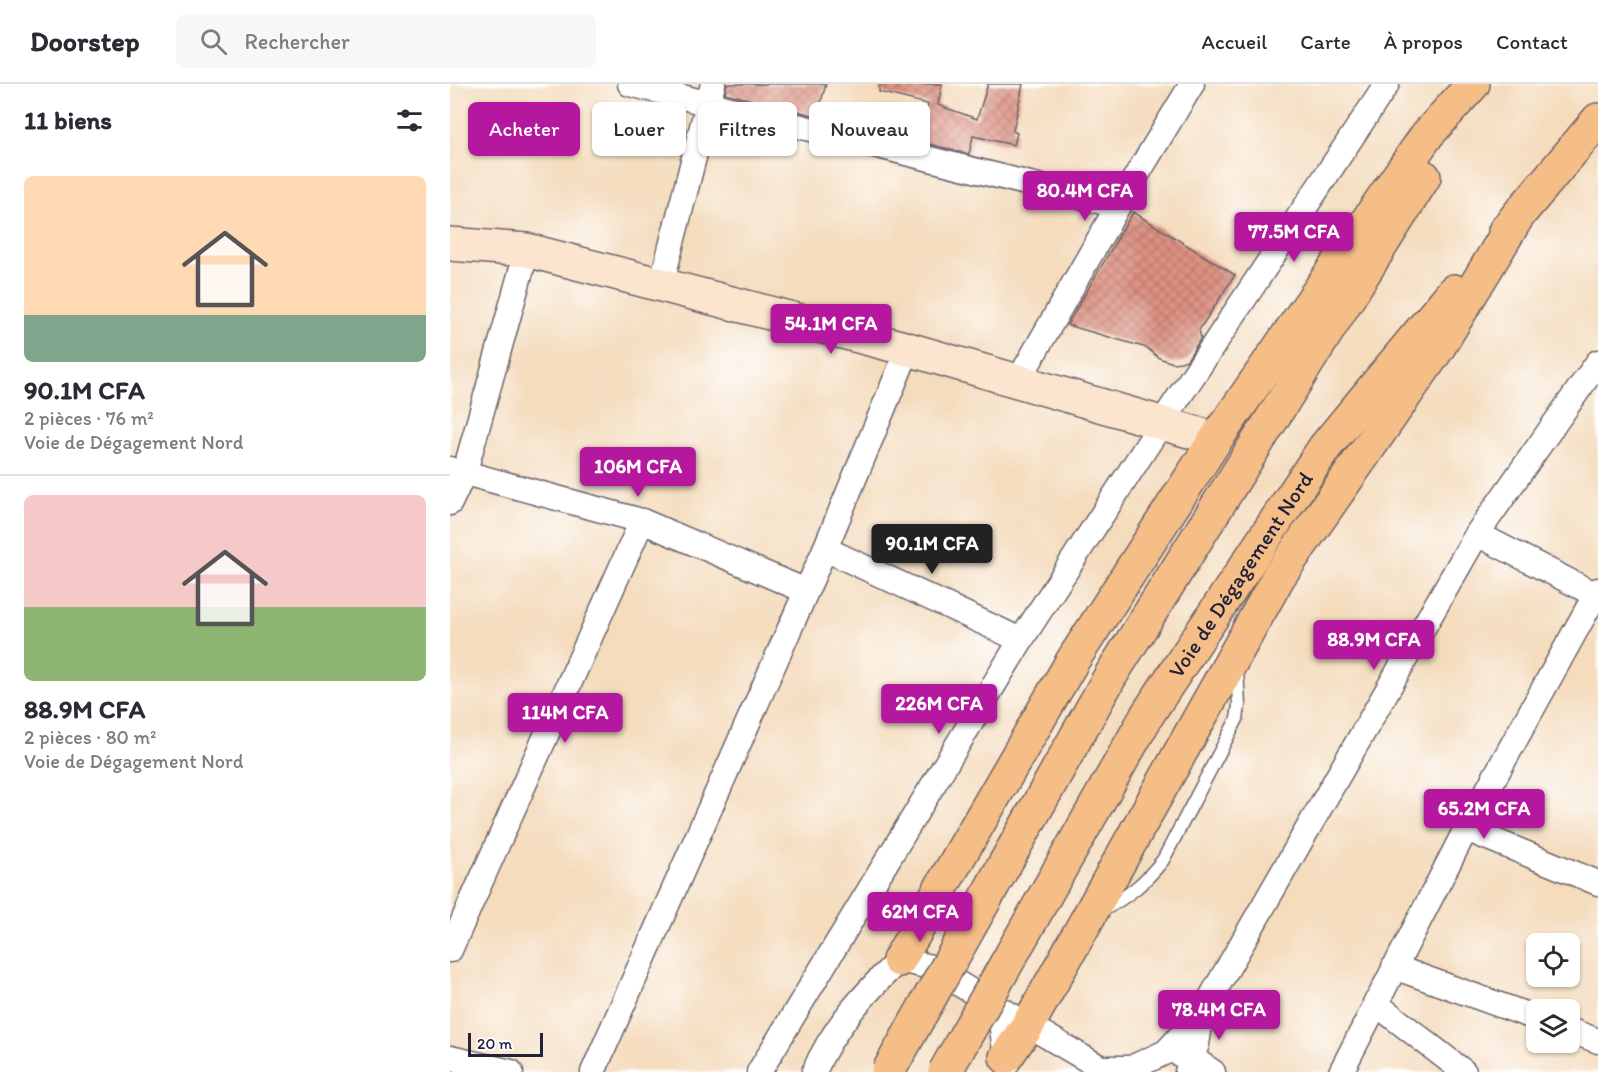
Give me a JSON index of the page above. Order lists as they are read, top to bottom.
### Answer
{
  "streets": {
    "highway": ["Voie de Dégagement Nord"]
  },
  "scale_bar": "20 m",
  "page": {
    "header": "Doorstep",
    "search": "Rechercher",
    "nav": [
      "Accueil",
      "Carte",
      "À propos",
      "Contact"
    ],
    "heading": "11 biens",
    "chip": [
      "Acheter",
      "Louer",
      "Filtres",
      "Nouveau"
    ],
    "list": [
      {
        "name": "90.1M CFA",
        "note": "2 pièces · 76 m² · Voie de Dégagement Nord"
      },
      {
        "name": "88.9M CFA",
        "note": "2 pièces · 80 m² · Voie de Dégagement Nord"
      }
    ],
    "price": [
      "80.4M CFA",
      "77.5M CFA",
      "54.1M CFA",
      "106M CFA",
      "90.1M CFA",
      "88.9M CFA",
      "226M CFA",
      "114M CFA",
      "65.2M CFA",
      "62M CFA",
      "78.4M CFA"
    ],
    "scale": "20 m"
  }
}
